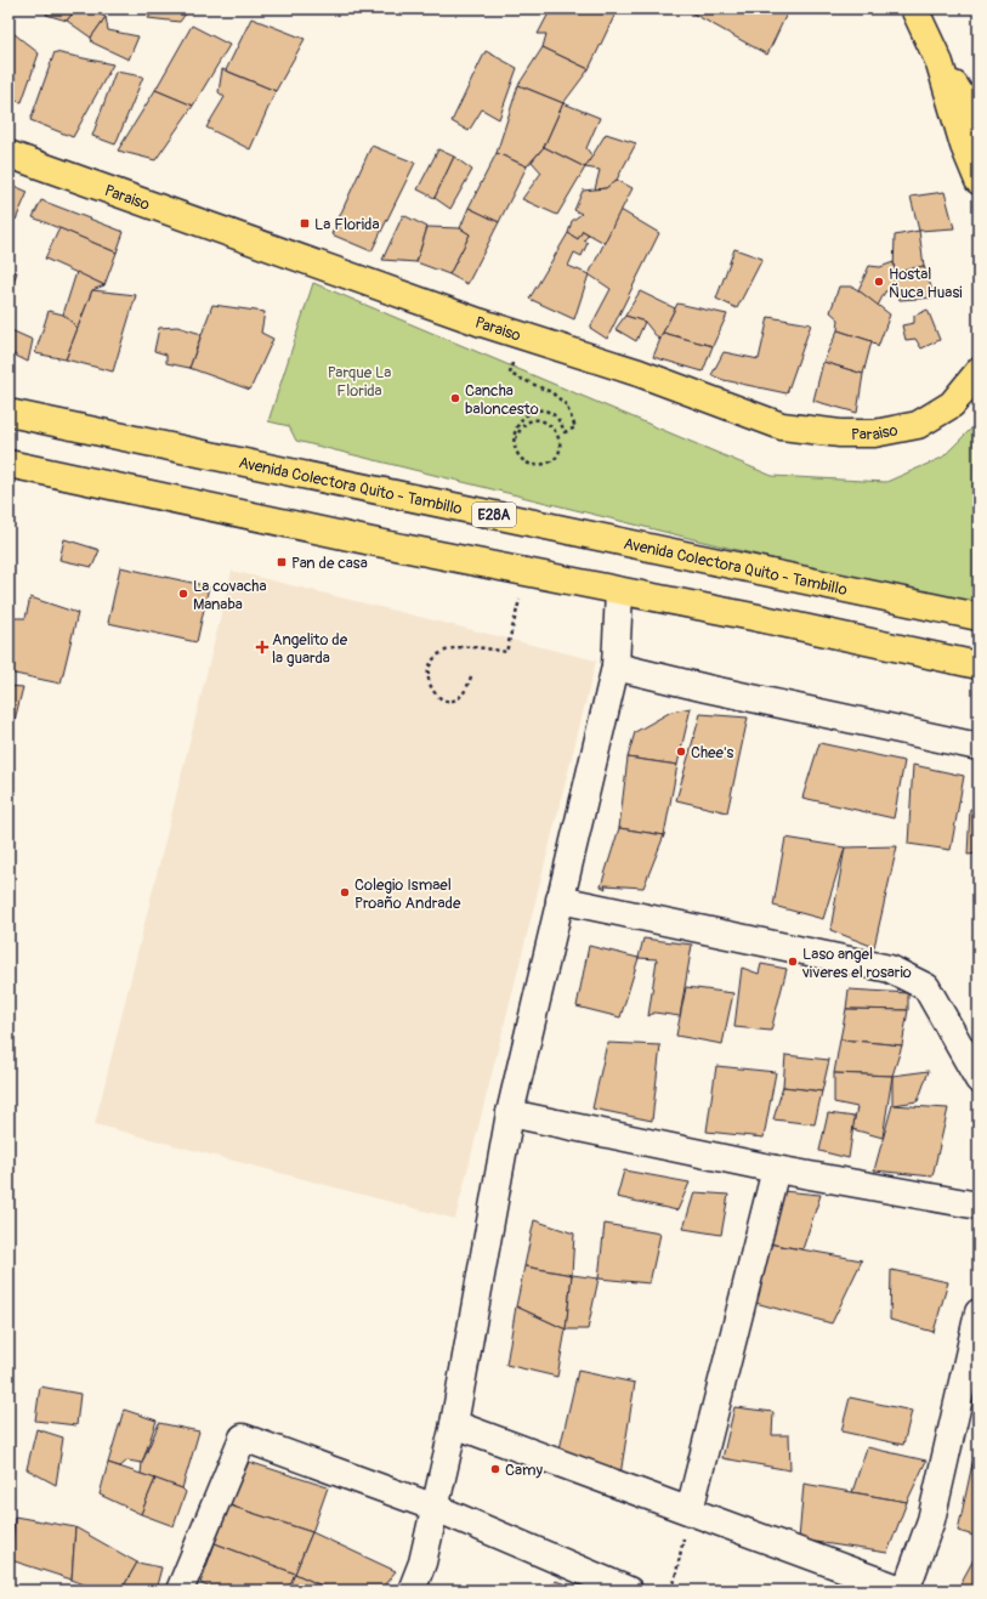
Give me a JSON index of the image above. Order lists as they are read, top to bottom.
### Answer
{
  "streets": {
    "main road": ["Paraiso", "Avenida Colectora Quito - Tambillo", "E28A"]
  },
  "parks": ["Parque La Florida"],
  "places": {
    "transit": ["La Florida", "Pan de casa"],
    "other": [
      "Hostal Ñuca Huasi",
      "Cancha baloncesto",
      "La covacha Manaba",
      "Chee's",
      "Colegio Ismael Proaño Andrade",
      "Laso angel viveres el rosario",
      "Camy"
    ],
    "health": ["Angelito de la guarda"]
  }
}
